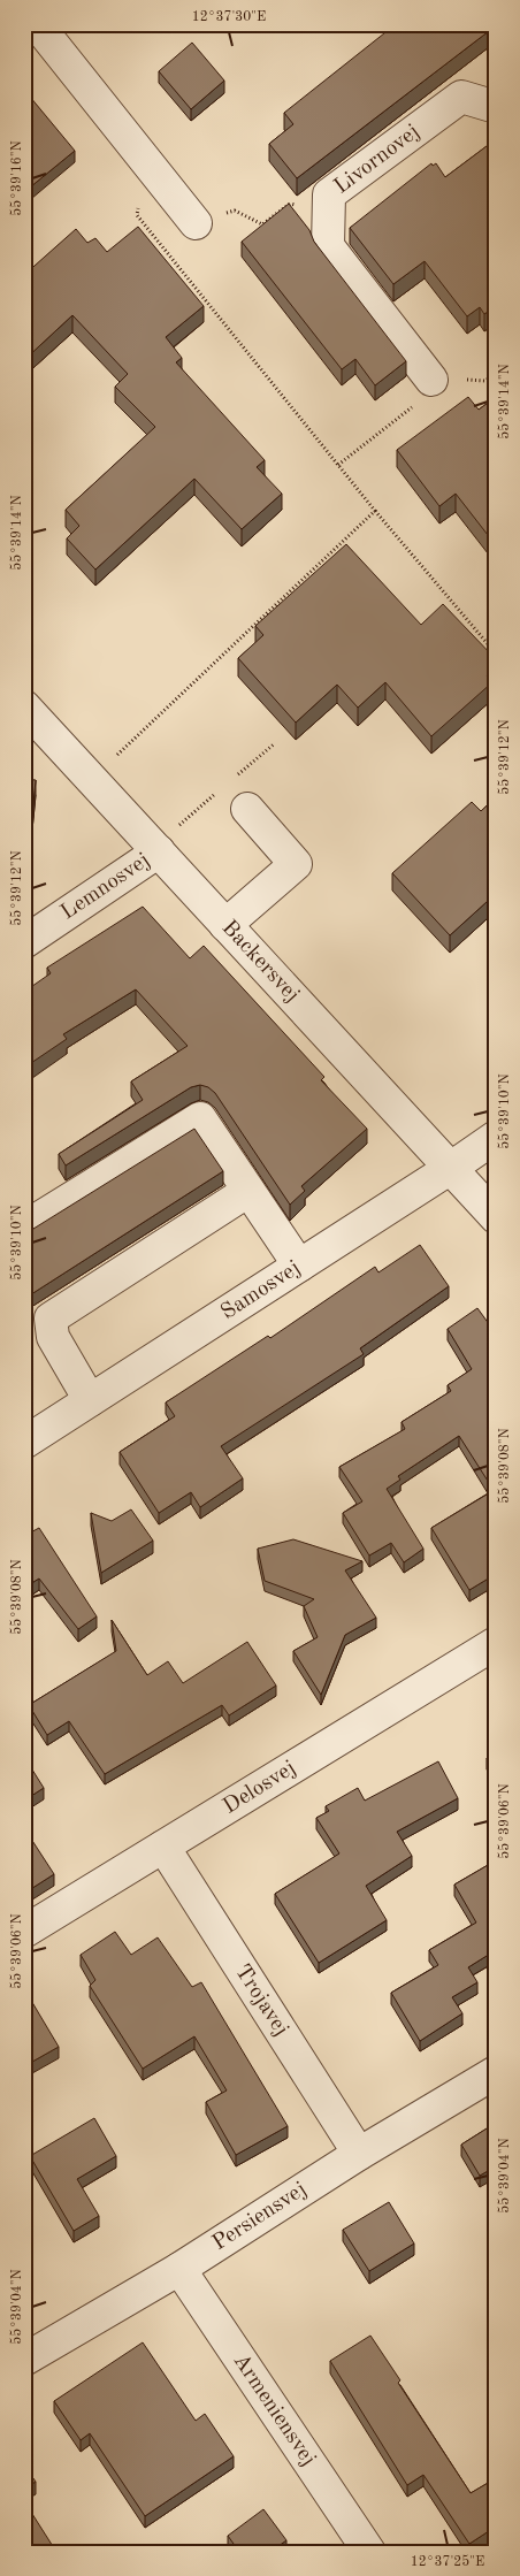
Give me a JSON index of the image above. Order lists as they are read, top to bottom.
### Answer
{
  "streets": {
    "street": [
      "Livornovej",
      "Lemnosvej",
      "Backersvej",
      "Samosvej",
      "Delosvej",
      "Trojavej",
      "Persiensvej",
      "Armeniensvej"
    ]
  },
  "crossings": [
    ["Lemnosvej", "Backersvej"],
    ["Backersvej", "Samosvej"],
    ["Delosvej", "Trojavej"],
    ["Trojavej", "Persiensvej"],
    ["Persiensvej", "Armeniensvej"]
  ],
  "coordinates": [
    "12°37'30\"E",
    "55°39'16\"N",
    "55°39'14\"N",
    "55°39'12\"N",
    "55°39'10\"N",
    "55°39'08\"N",
    "55°39'06\"N",
    "55°39'04\"N",
    "12°37'25\"E"
  ]
}
